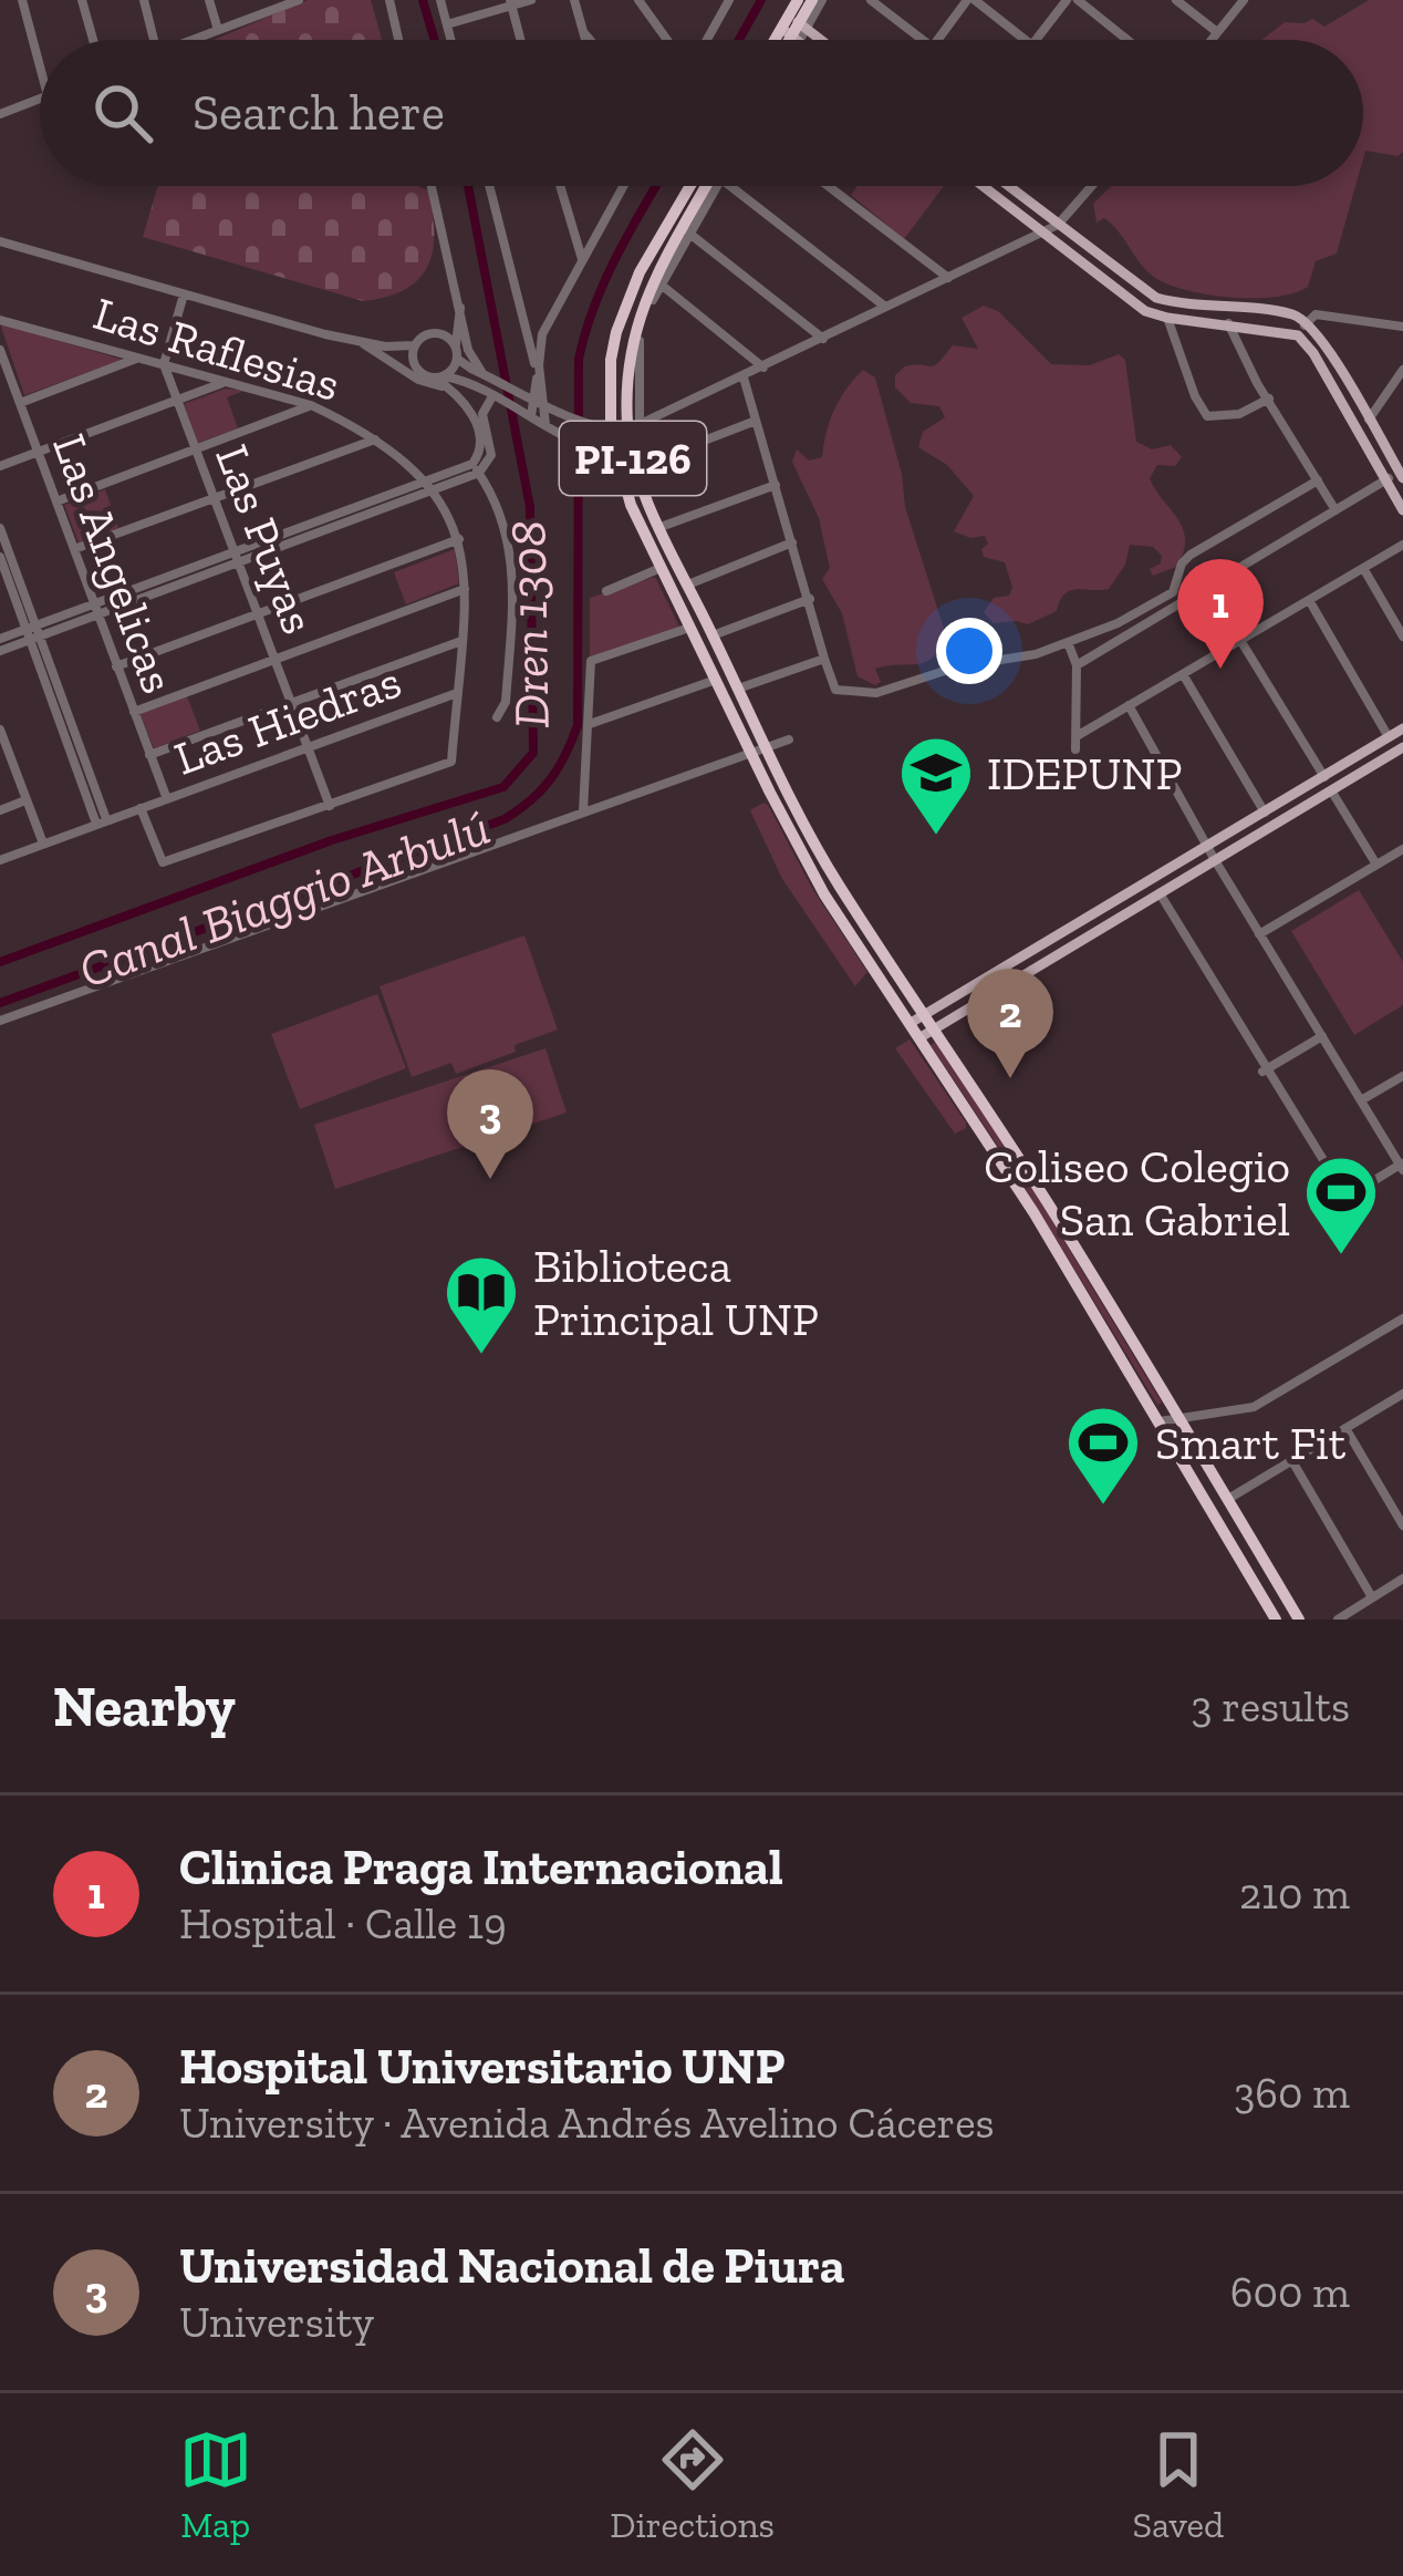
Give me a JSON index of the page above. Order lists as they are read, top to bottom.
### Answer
{
  "streets": {
    "highway": ["PI-126"],
    "street": [
      "Las Raflesias",
      "Las Puyas",
      "Las Angelicas",
      "Las Hiedras"
    ]
  },
  "crossings": [
    ["Las Raflesias", "Las Puyas"],
    ["Las Raflesias", "Las Hiedras"],
    ["Las Puyas", "Las Hiedras"],
    ["Las Angelicas", "Las Hiedras"]
  ],
  "water": ["Dren 1308", "Canal Biaggio Arbulú"],
  "places": {
    "school or university": ["IDEPUNP"],
    "sports": ["Coliseo Colegio San Gabriel", "Smart Fit"],
    "library": ["Biblioteca Principal UNP"]
  },
  "page": {
    "search": "Search here",
    "pins": ["1", "2", "3"],
    "heading": ["Nearby", "3 results"],
    "list": [
      {
        "mark": "1",
        "name": "Clinica Praga Internacional",
        "note": "Hospital · Calle 19",
        "value": "210 m"
      },
      {
        "mark": "2",
        "name": "Hospital Universitario UNP",
        "note": "University · Avenida Andrés Avelino Cáceres",
        "value": "360 m"
      },
      {
        "mark": "3",
        "name": "Universidad Nacional de Piura",
        "note": "University",
        "value": "600 m"
      }
    ],
    "nav": ["Map", "Directions", "Saved"]
  }
}
